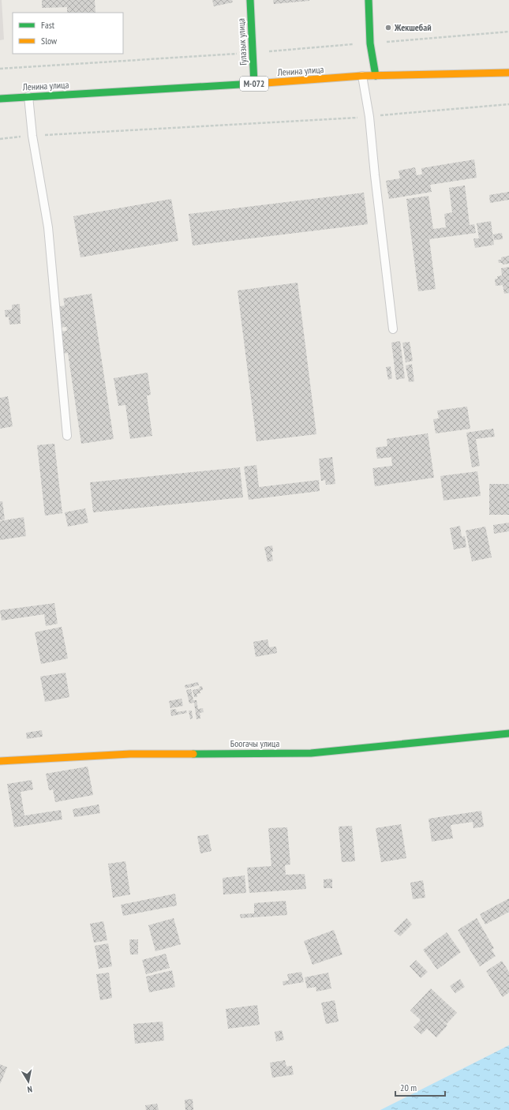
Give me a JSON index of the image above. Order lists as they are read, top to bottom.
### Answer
{
  "streets": {
    "street": [
      "Гулазык улица",
      "Ленина улица",
      "М-072",
      "Боогачы улица"
    ]
  },
  "crossings": [
    ["Гулазык улица", "Ленина улица"]
  ],
  "places": ["Жекшебай"],
  "legend": ["Fast", "Slow"],
  "scale_bar": "20 m",
  "north": "bottom"
}
